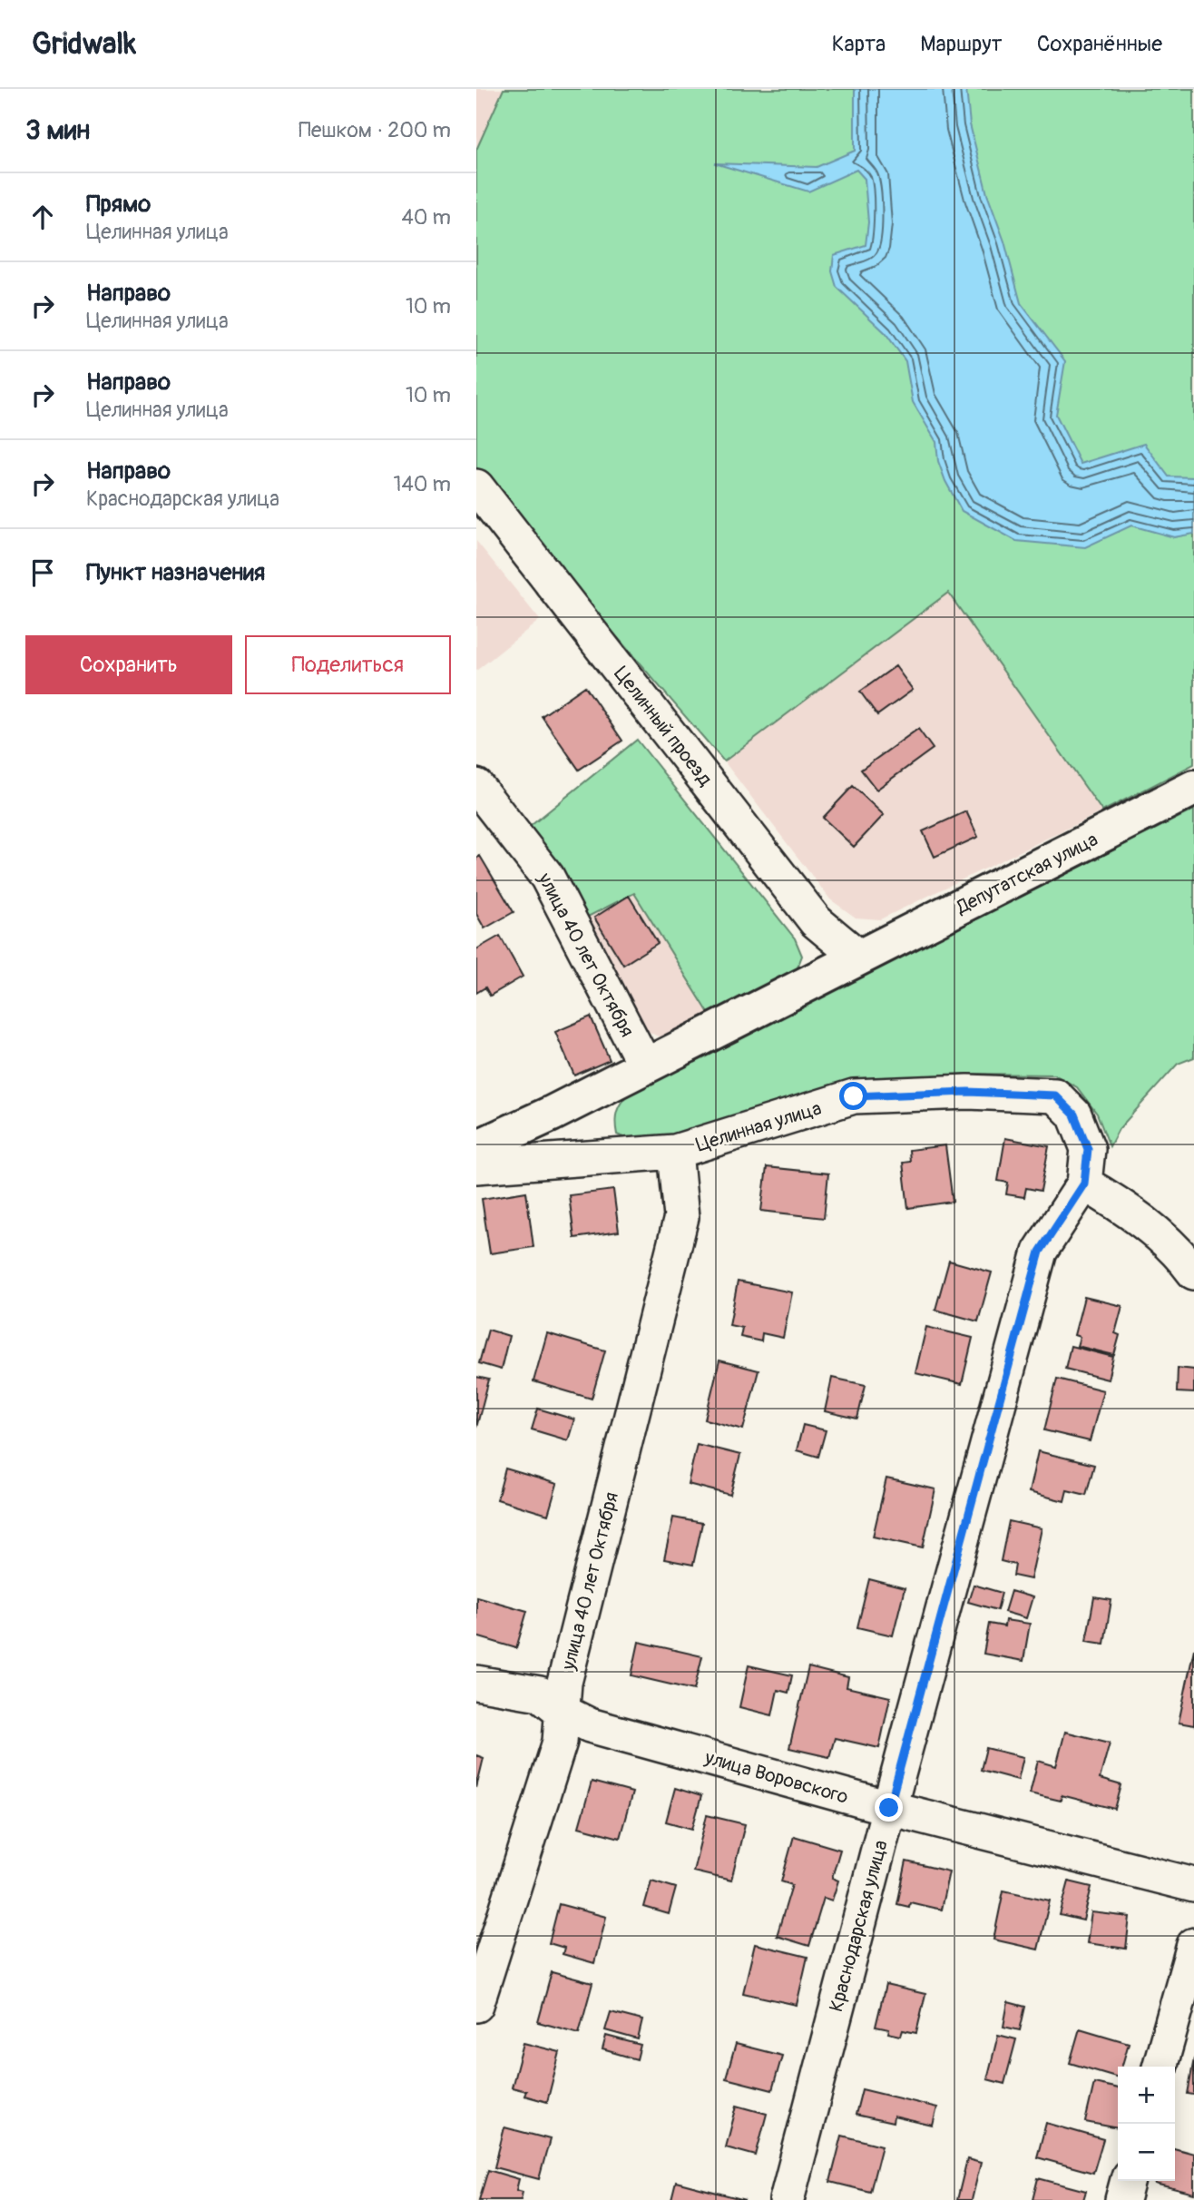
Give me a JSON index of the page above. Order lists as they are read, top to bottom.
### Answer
{
  "streets": {
    "street": [
      "Целинный проезд",
      "Депутатская улица",
      "улица 40 лет Октября",
      "Целинная улица",
      "улица Воровского",
      "Краснодарская улица"
    ]
  },
  "crossings": [
    ["Целинный проезд", "Депутатская улица"],
    ["Депутатская улица", "улица 40 лет Октября"],
    ["улица 40 лет Октября", "Целинная улица"],
    ["улица 40 лет Октября", "улица Воровского"],
    ["Целинная улица", "Краснодарская улица"],
    ["улица Воровского", "Краснодарская улица"]
  ],
  "page": {
    "header": "Gridwalk",
    "nav": ["Карта", "Маршрут", "Сохранённые"],
    "heading": ["3 мин", "Пешком · 200 m"],
    "list": [
      ["Прямо", "Целинная улица", "40 m"],
      ["Направо", "Целинная улица", "10 m"],
      ["Направо", "Целинная улица", "10 m"],
      ["Направо", "Краснодарская улица", "140 m"],
      "Пункт назначения"
    ],
    "buttons": ["Сохранить", "Поделиться"],
    "map_buttons": ["+", "−"]
  }
}
